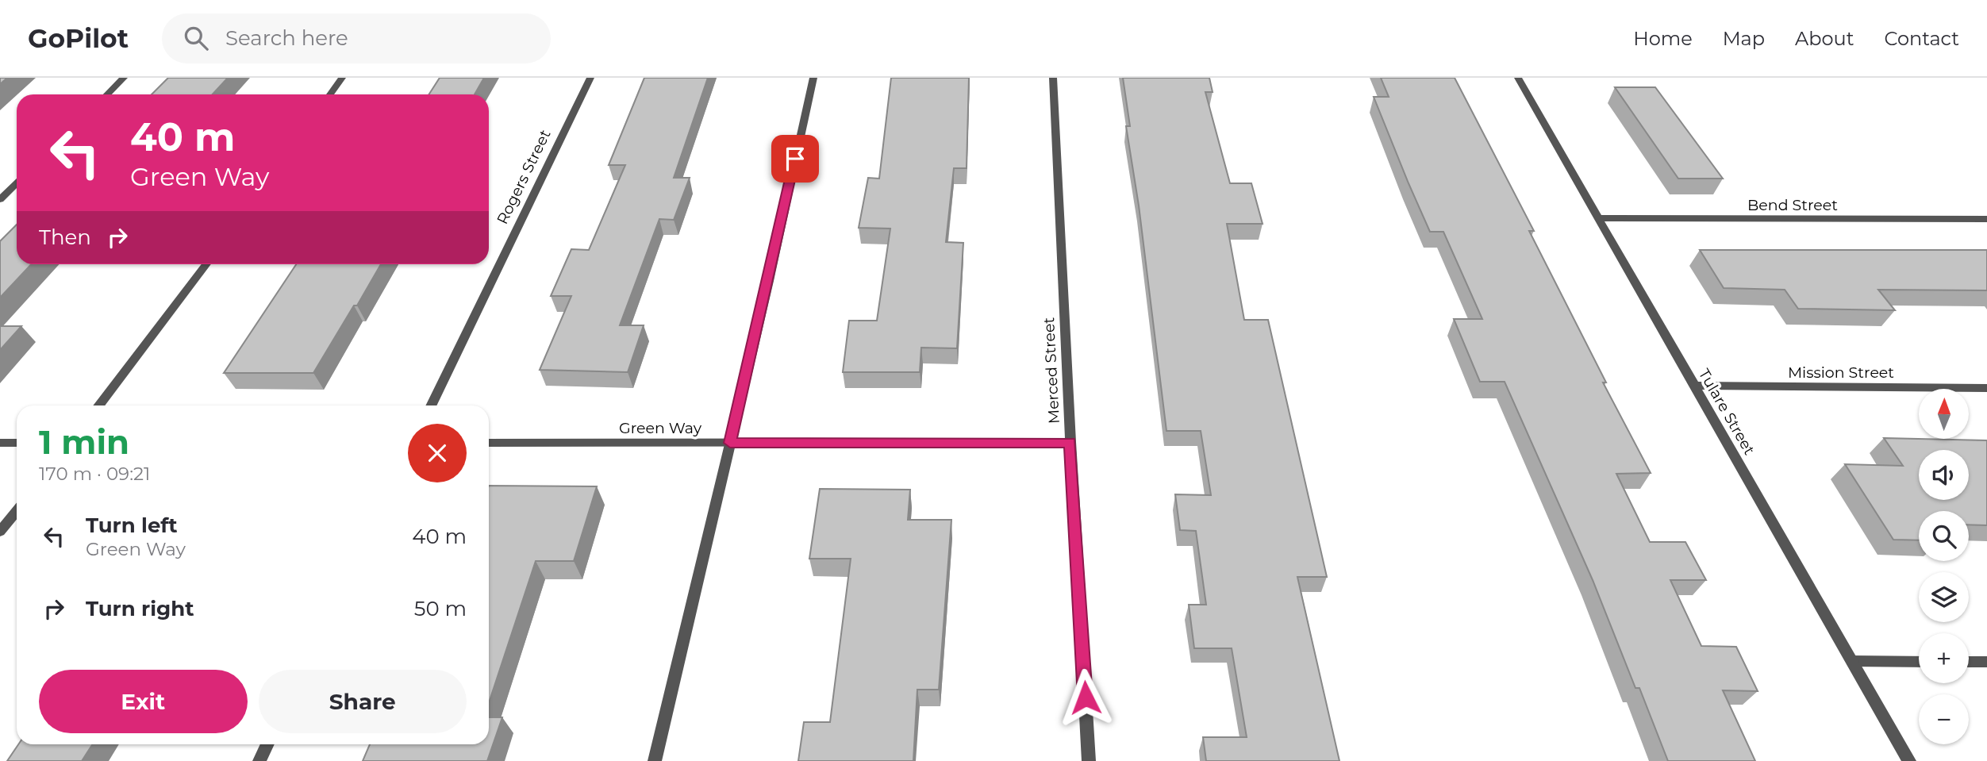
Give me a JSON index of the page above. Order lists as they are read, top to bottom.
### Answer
{
  "streets": {
    "street": [
      "Rogers Street",
      "Bend Street",
      "Merced Street",
      "Mission Street",
      "Tulare Street",
      "Green Way"
    ]
  },
  "crossings": [
    ["Bend Street", "Tulare Street"],
    ["Merced Street", "Green Way"],
    ["Mission Street", "Tulare Street"]
  ],
  "north": "top",
  "page": {
    "header": "GoPilot",
    "search": "Search here",
    "nav": [
      "Home",
      "Map",
      "About",
      "Contact"
    ],
    "turn": ["40 m", "Green Way"],
    "then": "Then",
    "map_buttons": ["+", "−"],
    "heading": ["1 min", "170 m · 09:21"],
    "list": [
      {
        "name": "Turn left",
        "note": "Green Way",
        "value": "40 m"
      },
      {
        "name": "Turn right",
        "value": "50 m"
      }
    ],
    "buttons": ["Exit", "Share"]
  }
}
